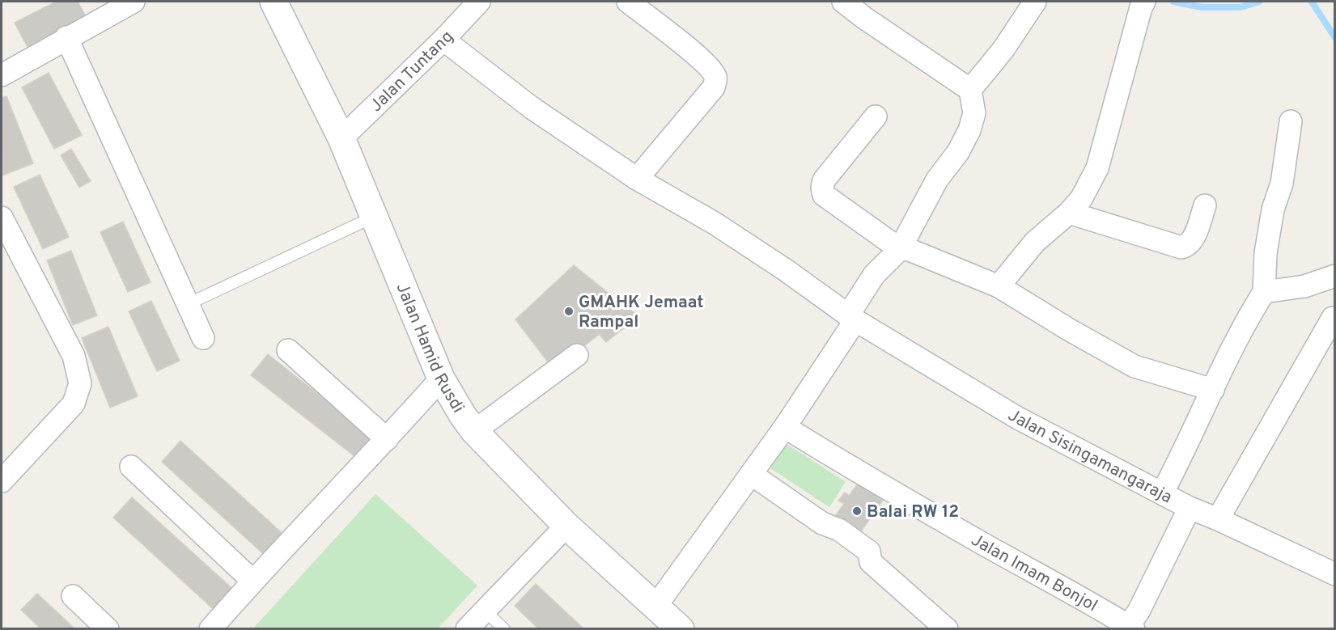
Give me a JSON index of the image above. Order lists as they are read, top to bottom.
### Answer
{
  "streets": {
    "street": [
      "Jalan Tuntang",
      "Jalan Hamid Rusdi",
      "Jalan Sisingamangaraja",
      "Jalan Imam Bonjol"
    ]
  },
  "crossings": [
    ["Jalan Tuntang", "Jalan Hamid Rusdi"],
    ["Jalan Tuntang", "Jalan Sisingamangaraja"]
  ],
  "places": ["GMAHK Jemaat Rampal", "Balai RW 12"]
}
